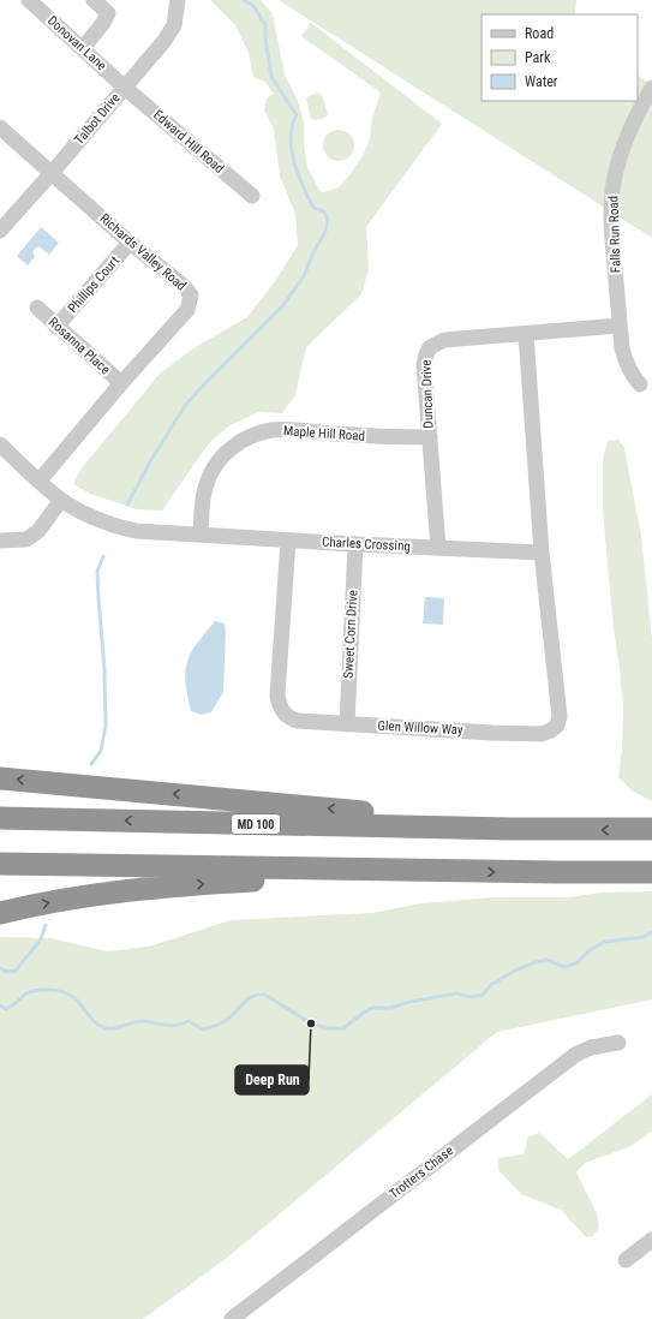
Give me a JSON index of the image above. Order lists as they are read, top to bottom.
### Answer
{
  "streets": {
    "highway": ["MD 100"],
    "street": [
      "Donovan Lane",
      "Talbot Drive",
      "Edward Hill Road",
      "Falls Run Road",
      "Richards Valley Road",
      "Phillips Court",
      "Rosanna Place",
      "Duncan Drive",
      "Maple Hill Road",
      "Charles Crossing",
      "Sweet Corn Drive",
      "Glen Willow Way",
      "Trotters Chase"
    ]
  },
  "crossings": [
    ["Donovan Lane", "Talbot Drive"],
    ["Donovan Lane", "Edward Hill Road"],
    ["Talbot Drive", "Edward Hill Road"],
    ["Talbot Drive", "Richards Valley Road"],
    ["Falls Run Road", "Duncan Drive"],
    ["Richards Valley Road", "Phillips Court"],
    ["Richards Valley Road", "Rosanna Place"],
    ["Richards Valley Road", "Charles Crossing"],
    ["Phillips Court", "Rosanna Place"],
    ["Duncan Drive", "Maple Hill Road"],
    ["Duncan Drive", "Charles Crossing"],
    ["Maple Hill Road", "Charles Crossing"],
    ["Charles Crossing", "Sweet Corn Drive"],
    ["Charles Crossing", "Glen Willow Way"],
    ["Sweet Corn Drive", "Glen Willow Way"]
  ],
  "places": ["Deep Run"],
  "legend": ["Road", "Park", "Water"]
}
